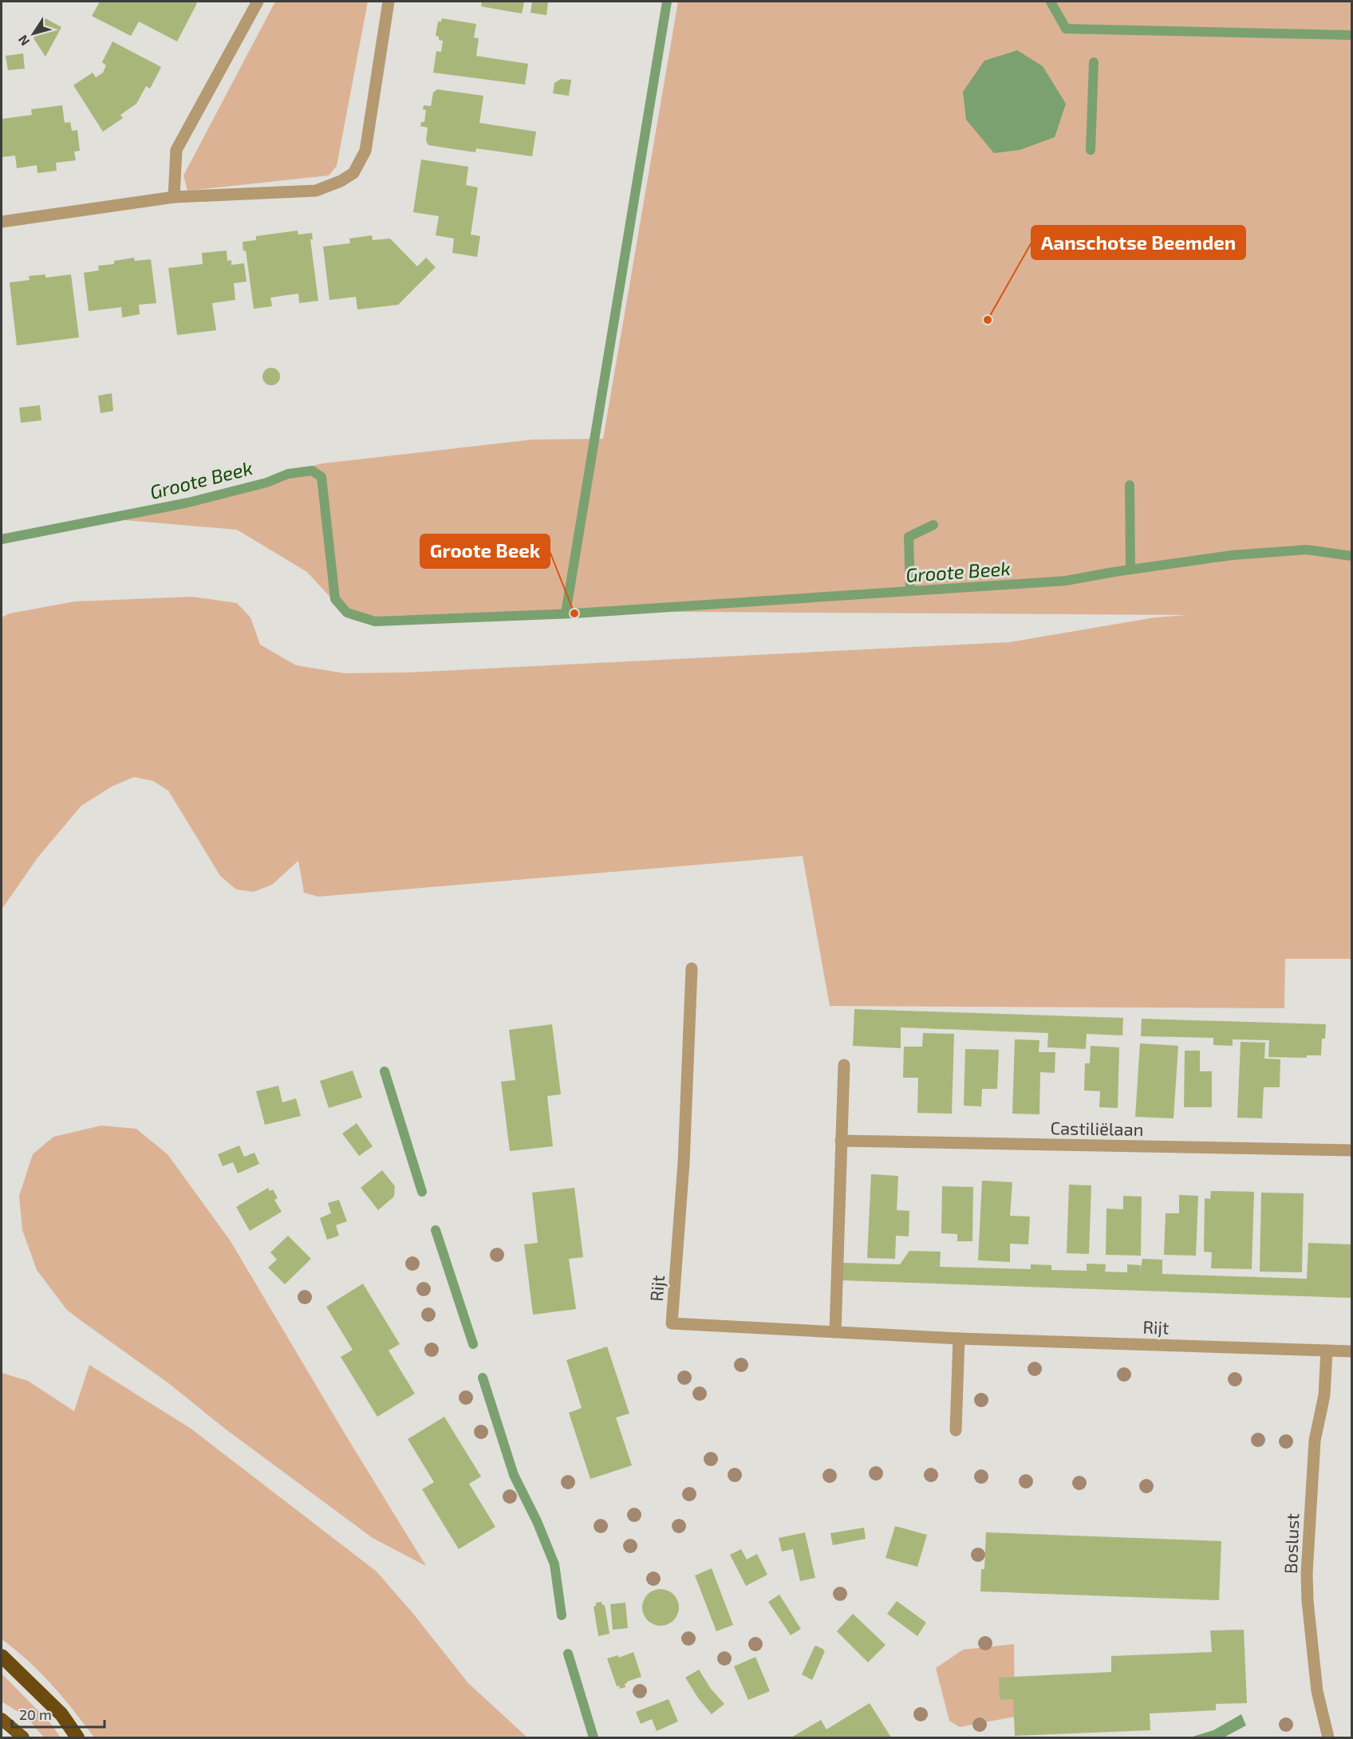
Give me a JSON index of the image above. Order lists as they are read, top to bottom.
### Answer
{
  "streets": {
    "street": ["Castiliëlaan", "Rijt", "Boslust"]
  },
  "crossings": [
    ["Rijt", "Boslust"]
  ],
  "water": ["Groote Beek"],
  "places": ["Aanschotse Beemden", "Groote Beek"],
  "scale_bar": "20 m",
  "north": "bottom left"
}
